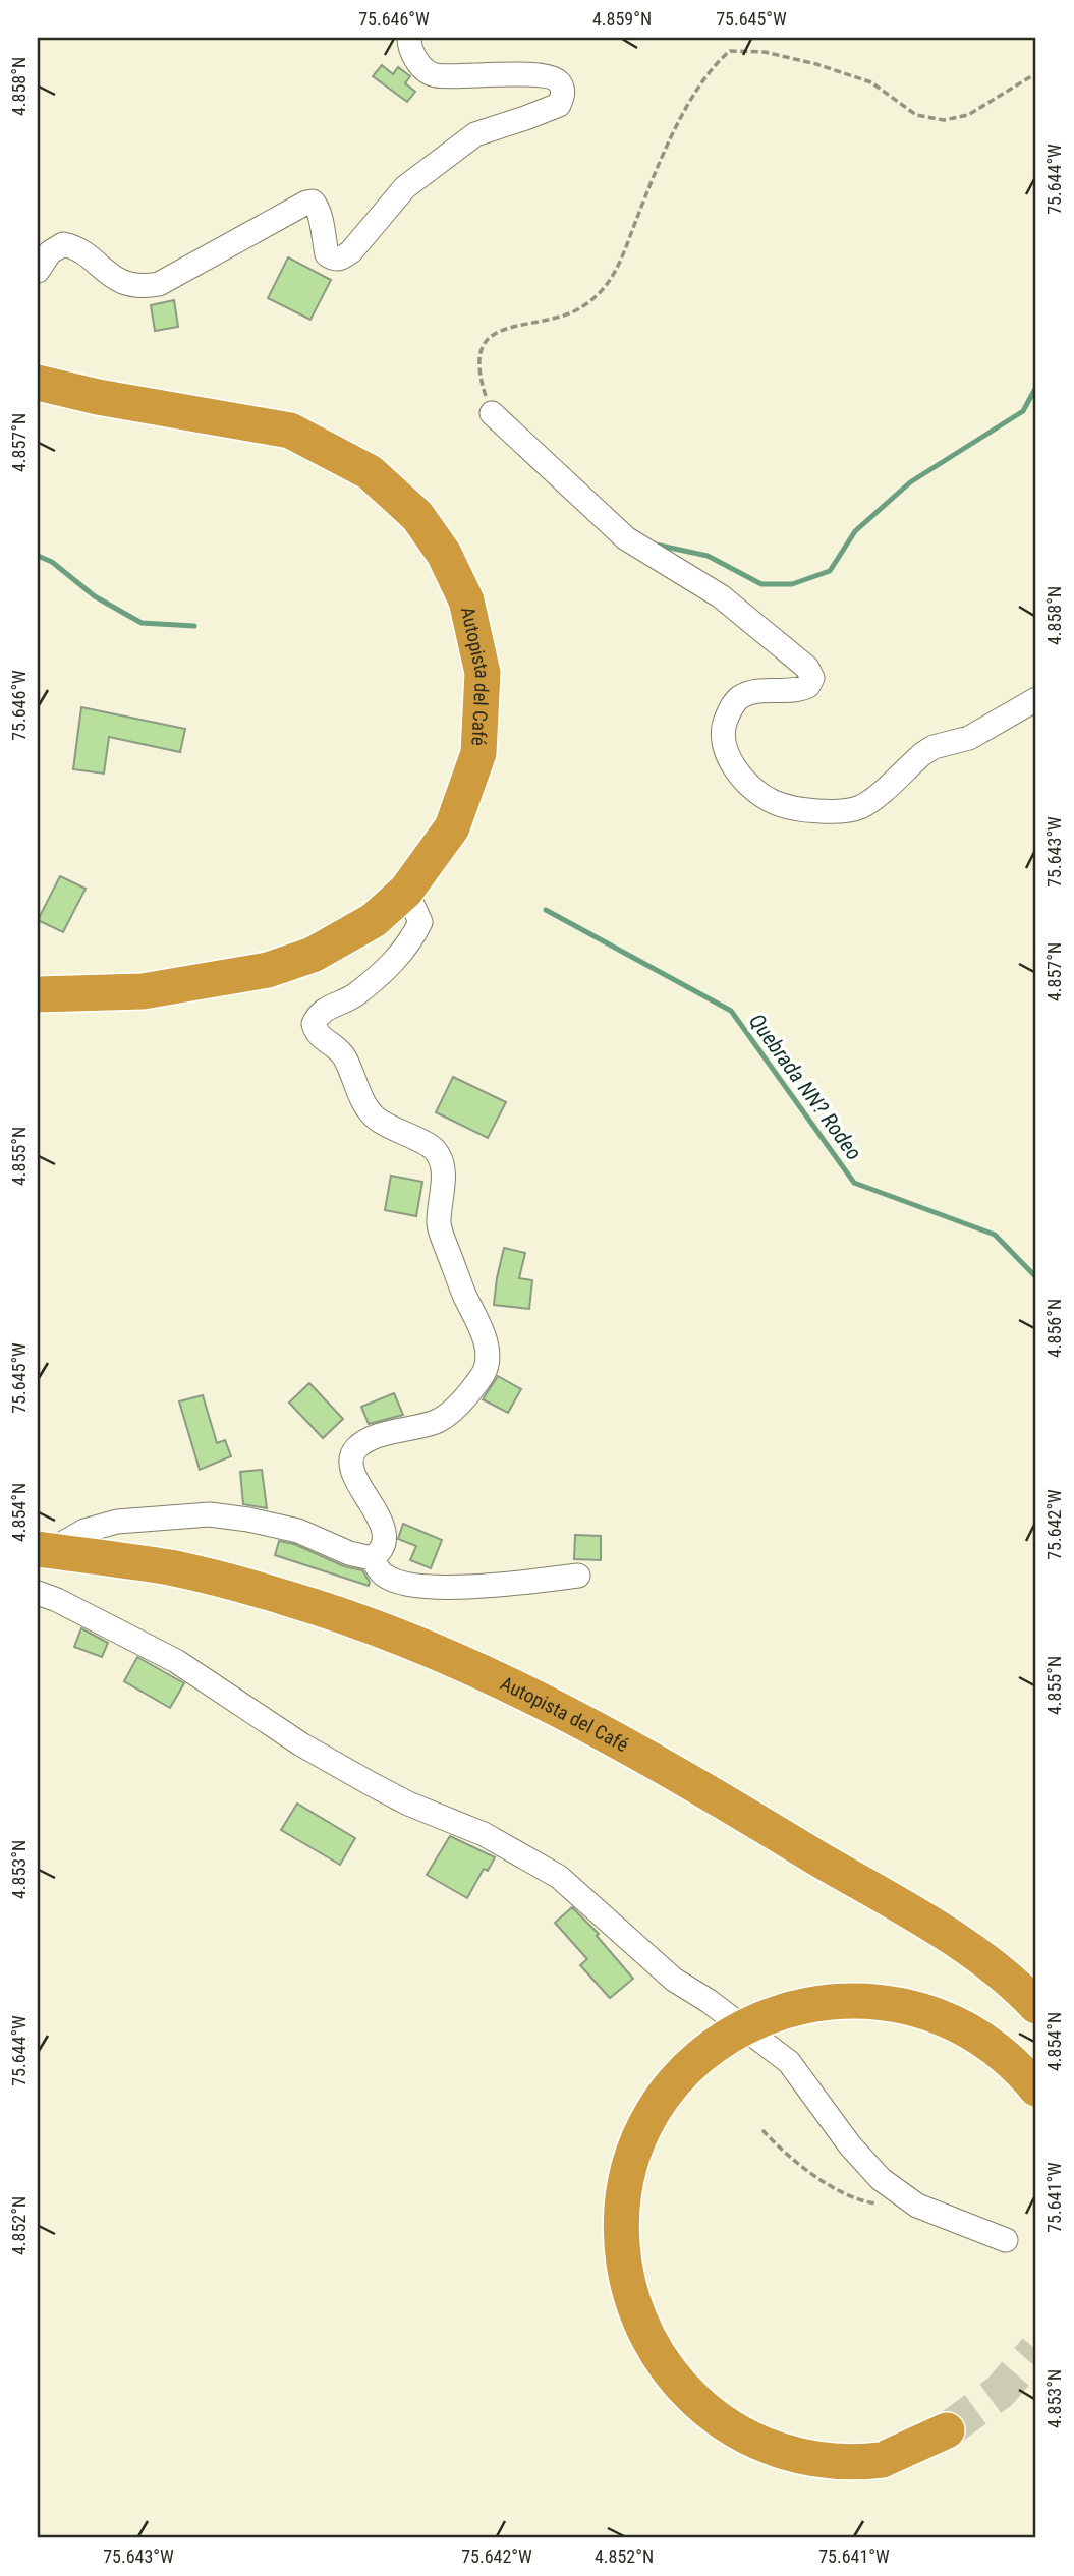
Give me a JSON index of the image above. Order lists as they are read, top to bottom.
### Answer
{
  "streets": {
    "highway": ["Autopista del Café"]
  },
  "water": ["Quebrada NN? Rodeo"],
  "coordinates": [
    "75.646°W",
    "4.859°N",
    "75.645°W",
    "4.858°N",
    "75.644°W",
    "4.857°N",
    "75.643°W",
    "4.855°N",
    "4.856°N",
    "4.854°N",
    "75.642°W",
    "4.853°N",
    "75.641°W",
    "4.852°N"
  ]
}
